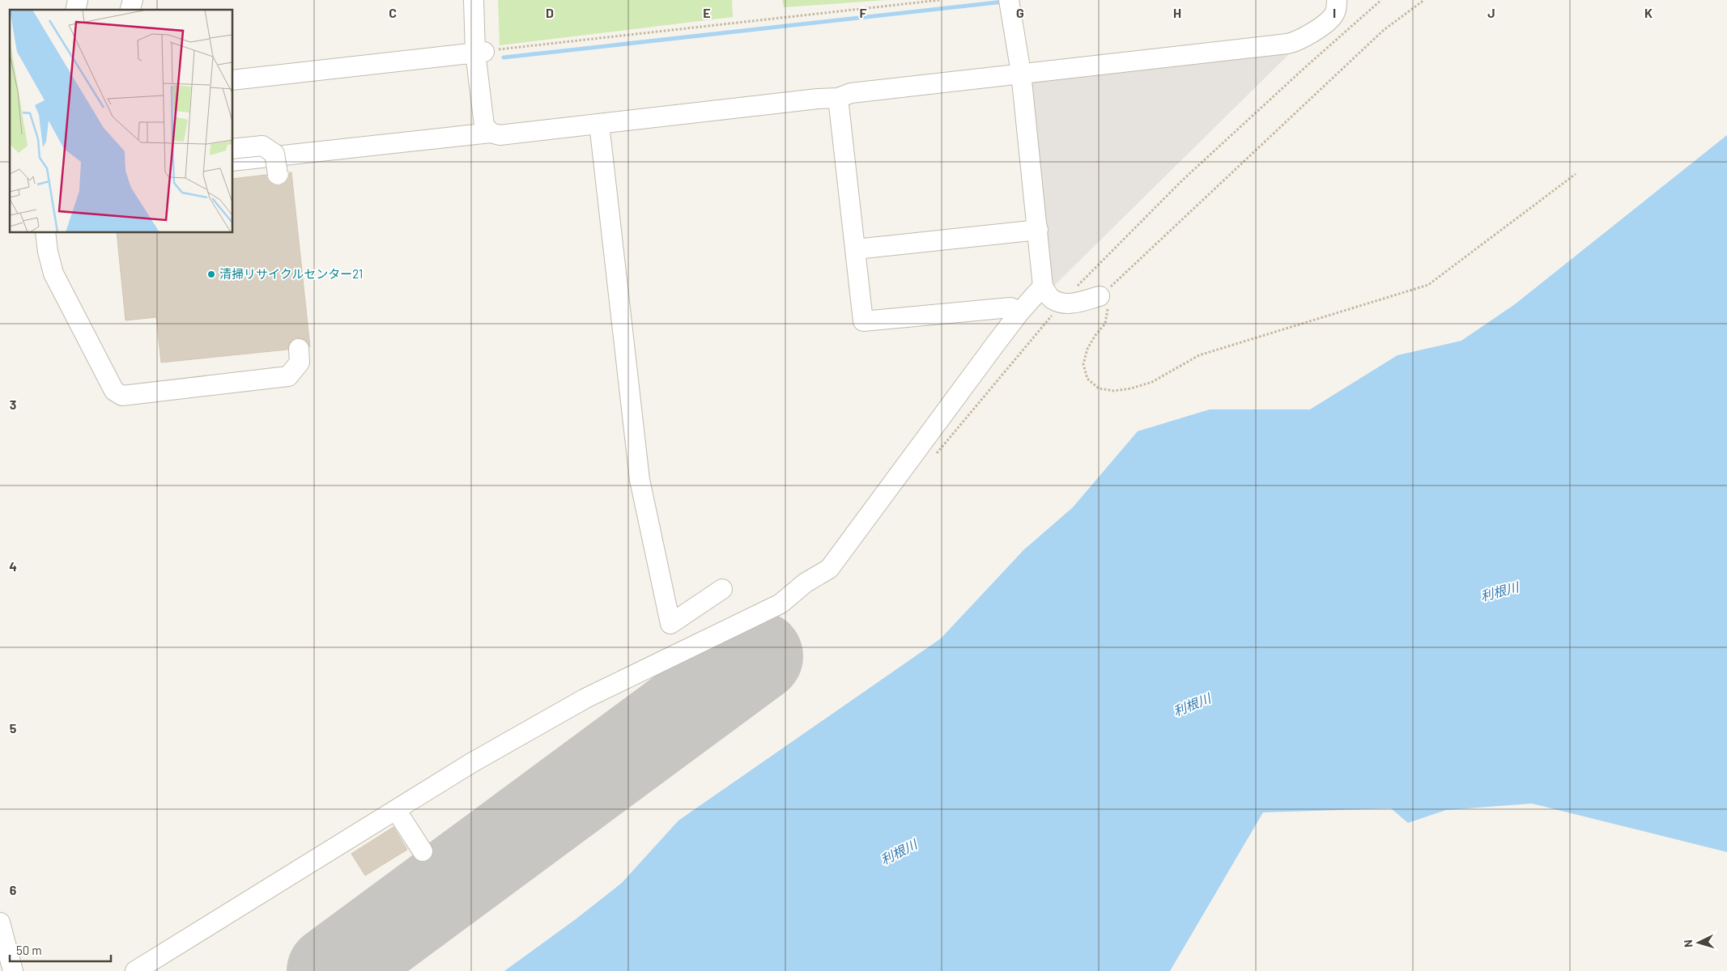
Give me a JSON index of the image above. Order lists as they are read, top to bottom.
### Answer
{
  "water": ["利根川"],
  "places": ["清掃リサイクルセンター21"],
  "scale_bar": "50 m",
  "north": "left",
  "grid": {
    "columns": [
      "C",
      "D",
      "E",
      "F",
      "G",
      "H",
      "I",
      "J",
      "K"
    ],
    "rows": [
      "3",
      "4",
      "5",
      "6"
    ]
  }
}
